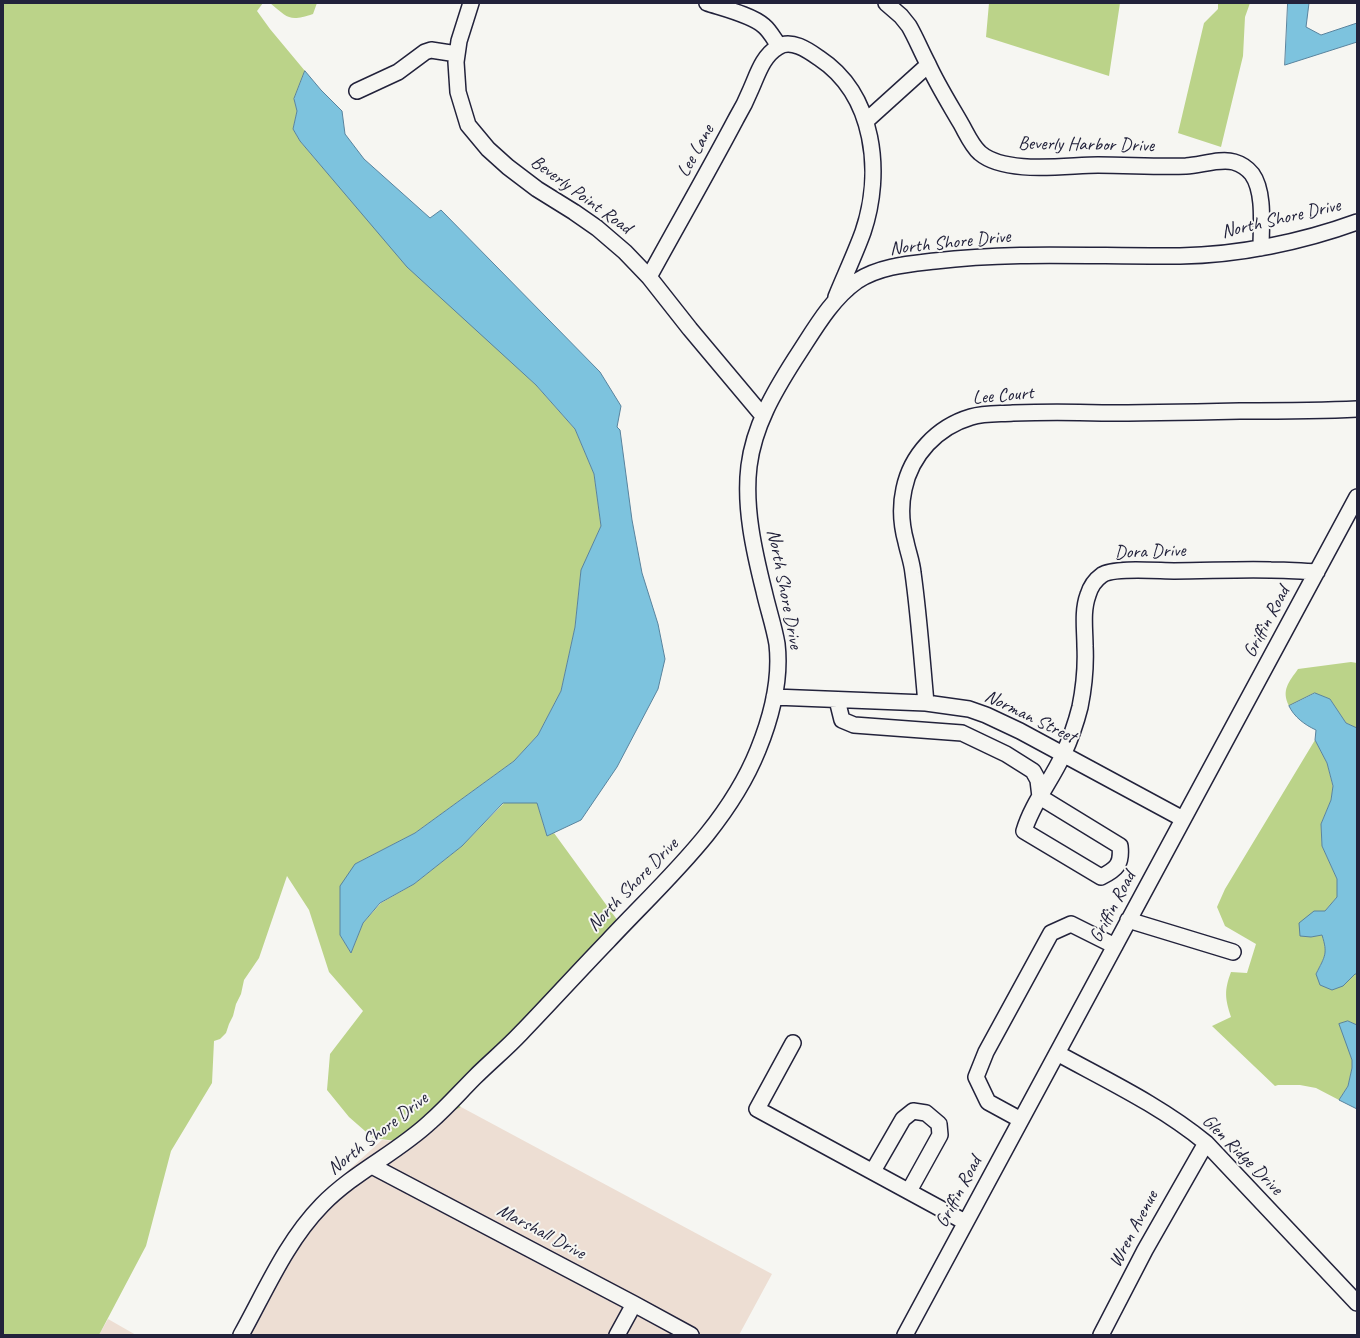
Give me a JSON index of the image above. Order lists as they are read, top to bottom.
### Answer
{
  "streets": {
    "street": [
      "Beverly Harbor Drive",
      "Lee Lane",
      "Beverly Point Road",
      "North Shore Drive",
      "Lee Court",
      "Dora Drive",
      "Griffin Road",
      "Norman Street",
      "Glen Ridge Drive",
      "Wren Avenue",
      "Marshall Drive"
    ]
  },
  "crossings": [
    ["Beverly Harbor Drive", "North Shore Drive"],
    ["Lee Lane", "Beverly Point Road"],
    ["Beverly Point Road", "North Shore Drive"],
    ["North Shore Drive", "Norman Street"],
    ["North Shore Drive", "Marshall Drive"],
    ["Lee Court", "Norman Street"],
    ["Dora Drive", "Griffin Road"],
    ["Dora Drive", "Norman Street"],
    ["Griffin Road", "Norman Street"],
    ["Griffin Road", "Glen Ridge Drive"],
    ["Glen Ridge Drive", "Wren Avenue"]
  ]
}
